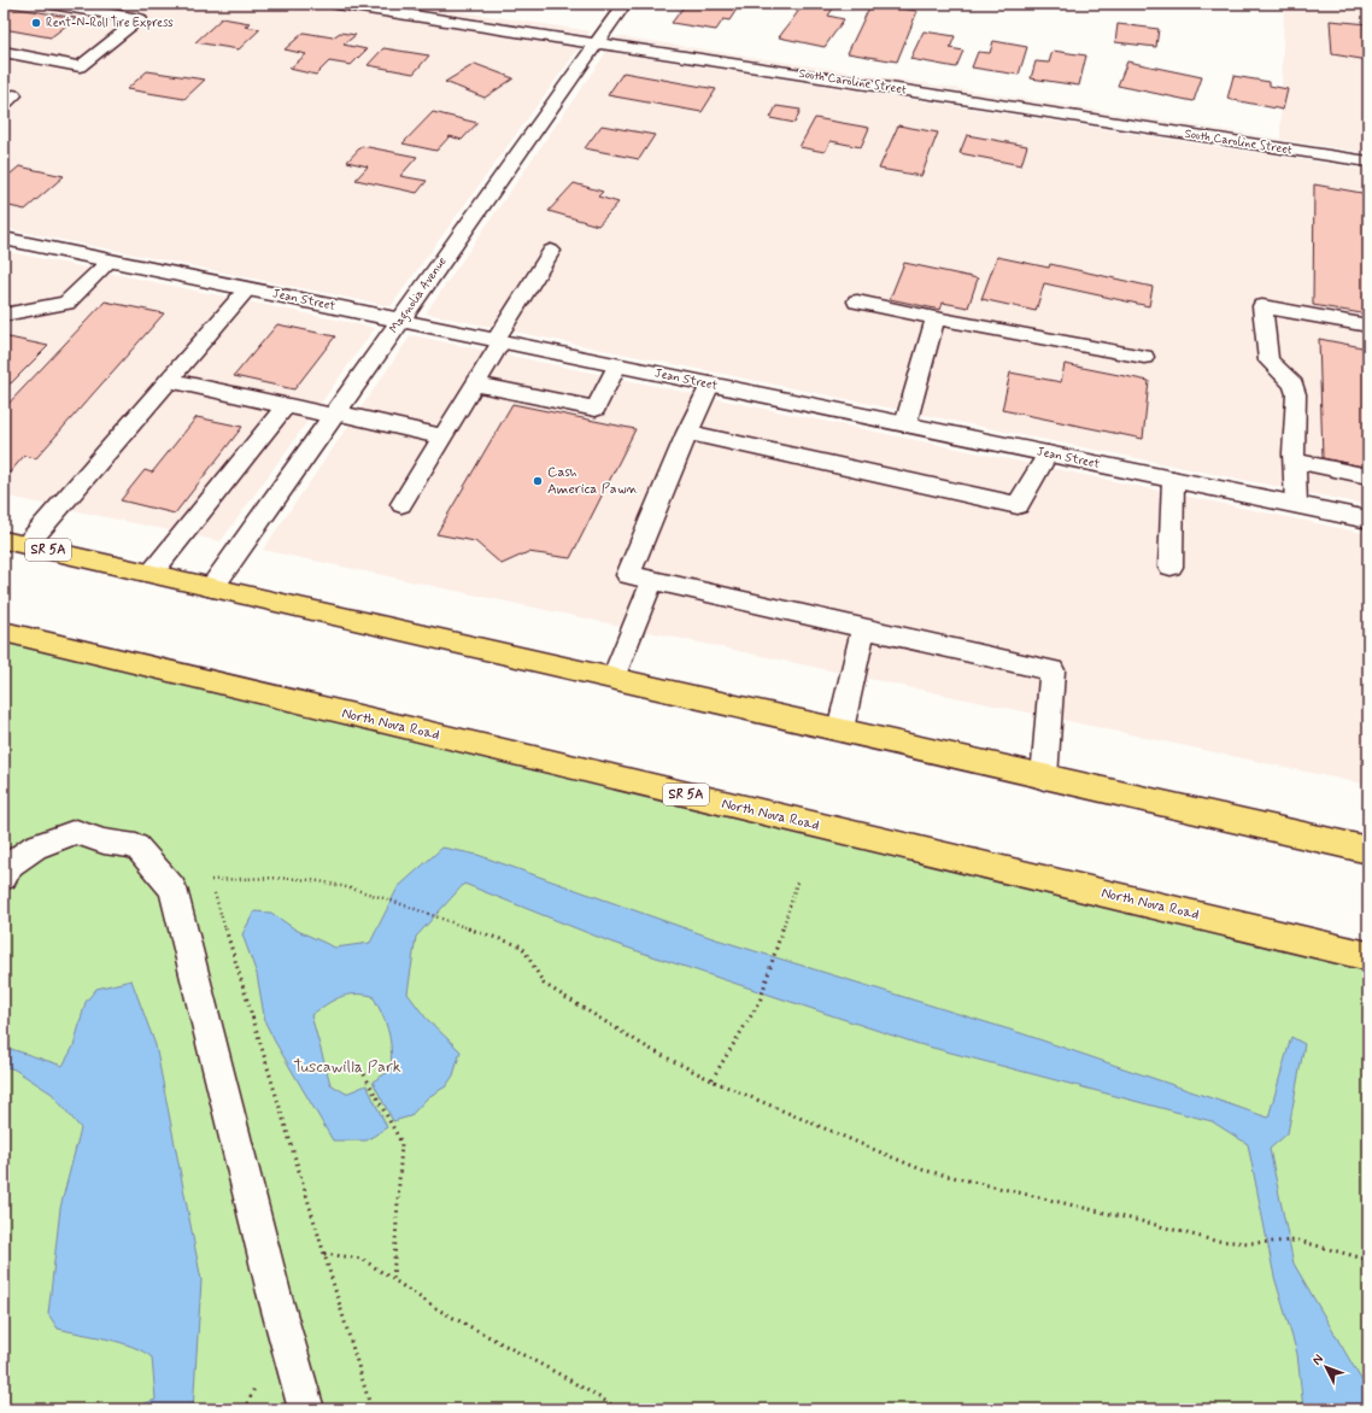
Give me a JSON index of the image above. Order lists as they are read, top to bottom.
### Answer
{
  "streets": {
    "main road": ["SR 5A", "North Nova Road"],
    "street": ["South Caroline Street", "Magnolia Avenue", "Jean Street"]
  },
  "crossings": [
    ["South Caroline Street", "Magnolia Avenue"],
    ["Magnolia Avenue", "Jean Street"],
    ["Magnolia Avenue", "SR 5A"]
  ],
  "parks": ["Tuscawilla Park"],
  "places": ["Rent-N-Roll Tire Express", "Cash America Pawn"],
  "north": "top left"
}
